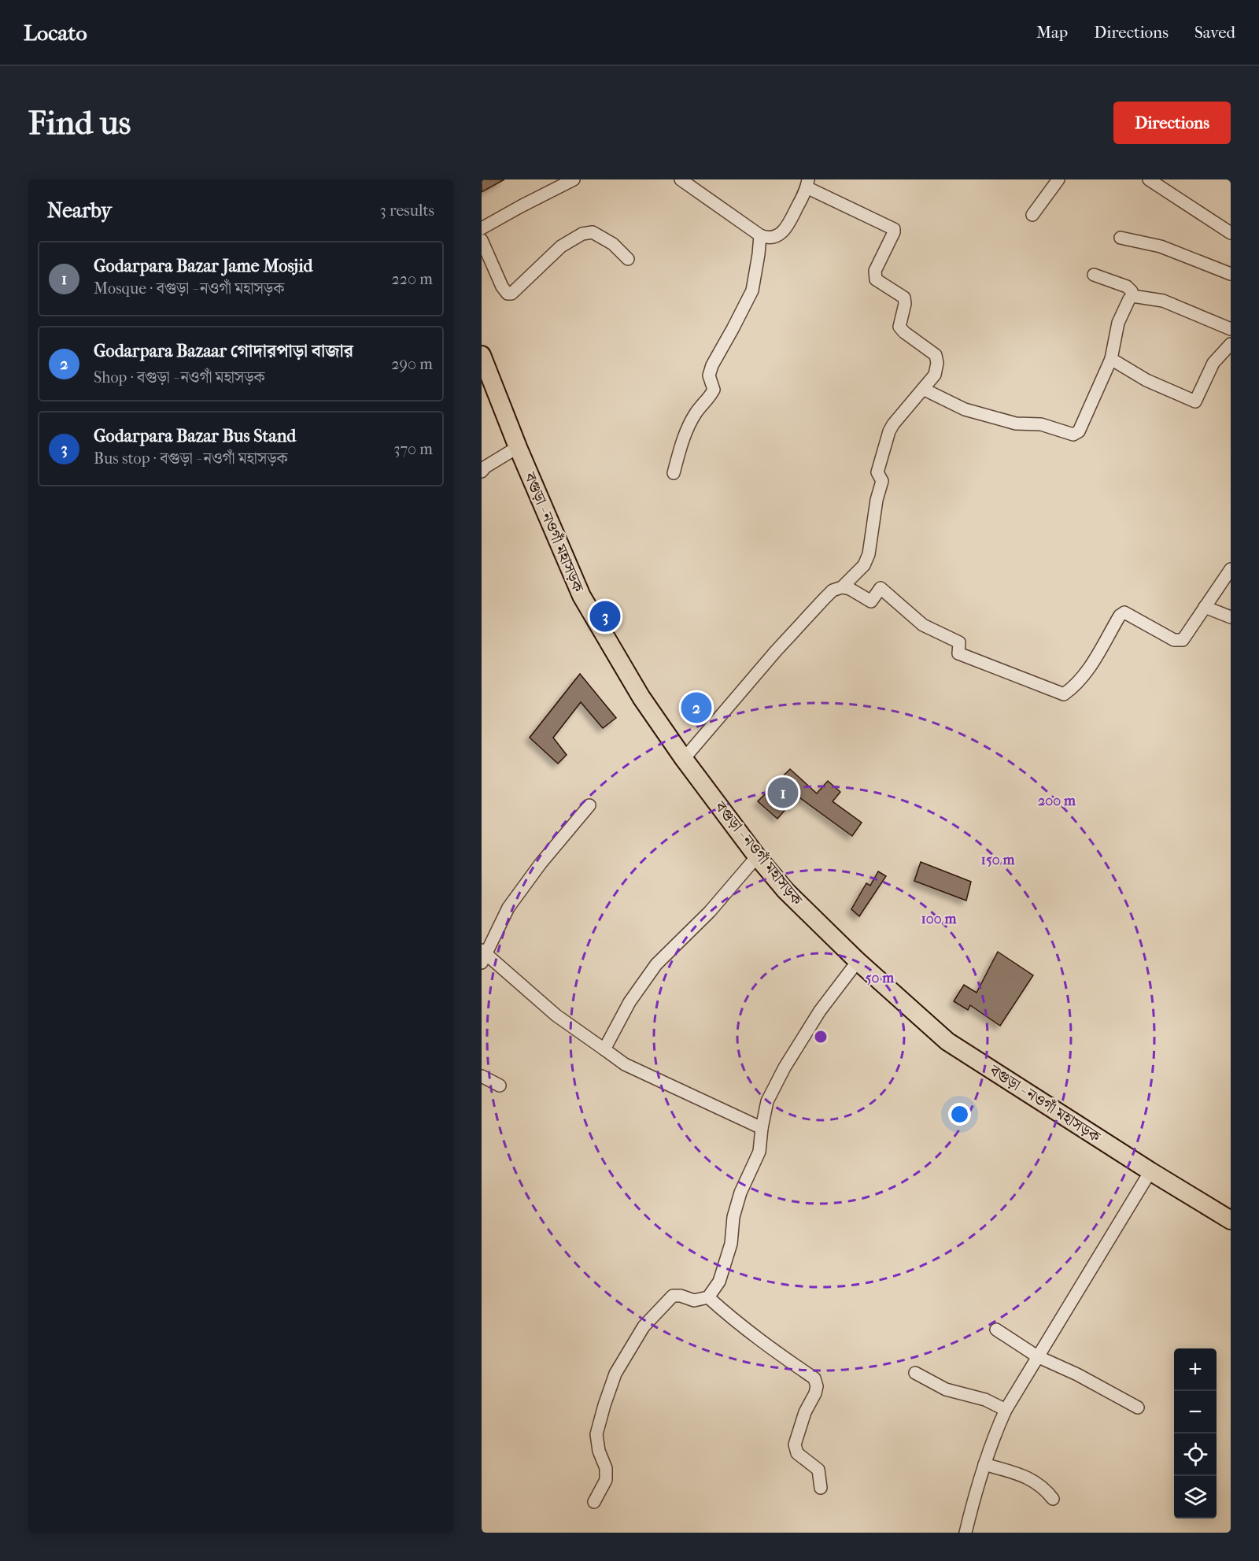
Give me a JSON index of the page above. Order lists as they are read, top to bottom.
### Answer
{
  "streets": {
    "main road": ["বগুড়া - নওগাঁ মহাসড়ক"]
  },
  "page": {
    "header": "Locato",
    "nav": ["Map", "Directions", "Saved"],
    "buttons": "Directions",
    "title": "Find us",
    "heading": ["Nearby", "3 results"],
    "list": [
      {
        "mark": "1",
        "name": "Godarpara Bazar Jame Mosjid",
        "note": "Mosque · বগুড়া - নওগাঁ মহাসড়ক",
        "value": "220 m"
      },
      {
        "mark": "2",
        "name": "Godarpara Bazaar গোদারপাড়া বাজার",
        "note": "Shop · বগুড়া - নওগাঁ মহাসড়ক",
        "value": "290 m"
      },
      {
        "mark": "3",
        "name": "Godarpara Bazar Bus Stand",
        "note": "Bus stop · বগুড়া - নওগাঁ মহাসড়ক",
        "value": "370 m"
      }
    ],
    "pins": ["3", "2", "1"],
    "map_buttons": ["+", "−"]
  },
  "rings": [
    "200 m",
    "150 m",
    "100 m",
    "50 m"
  ]
}
